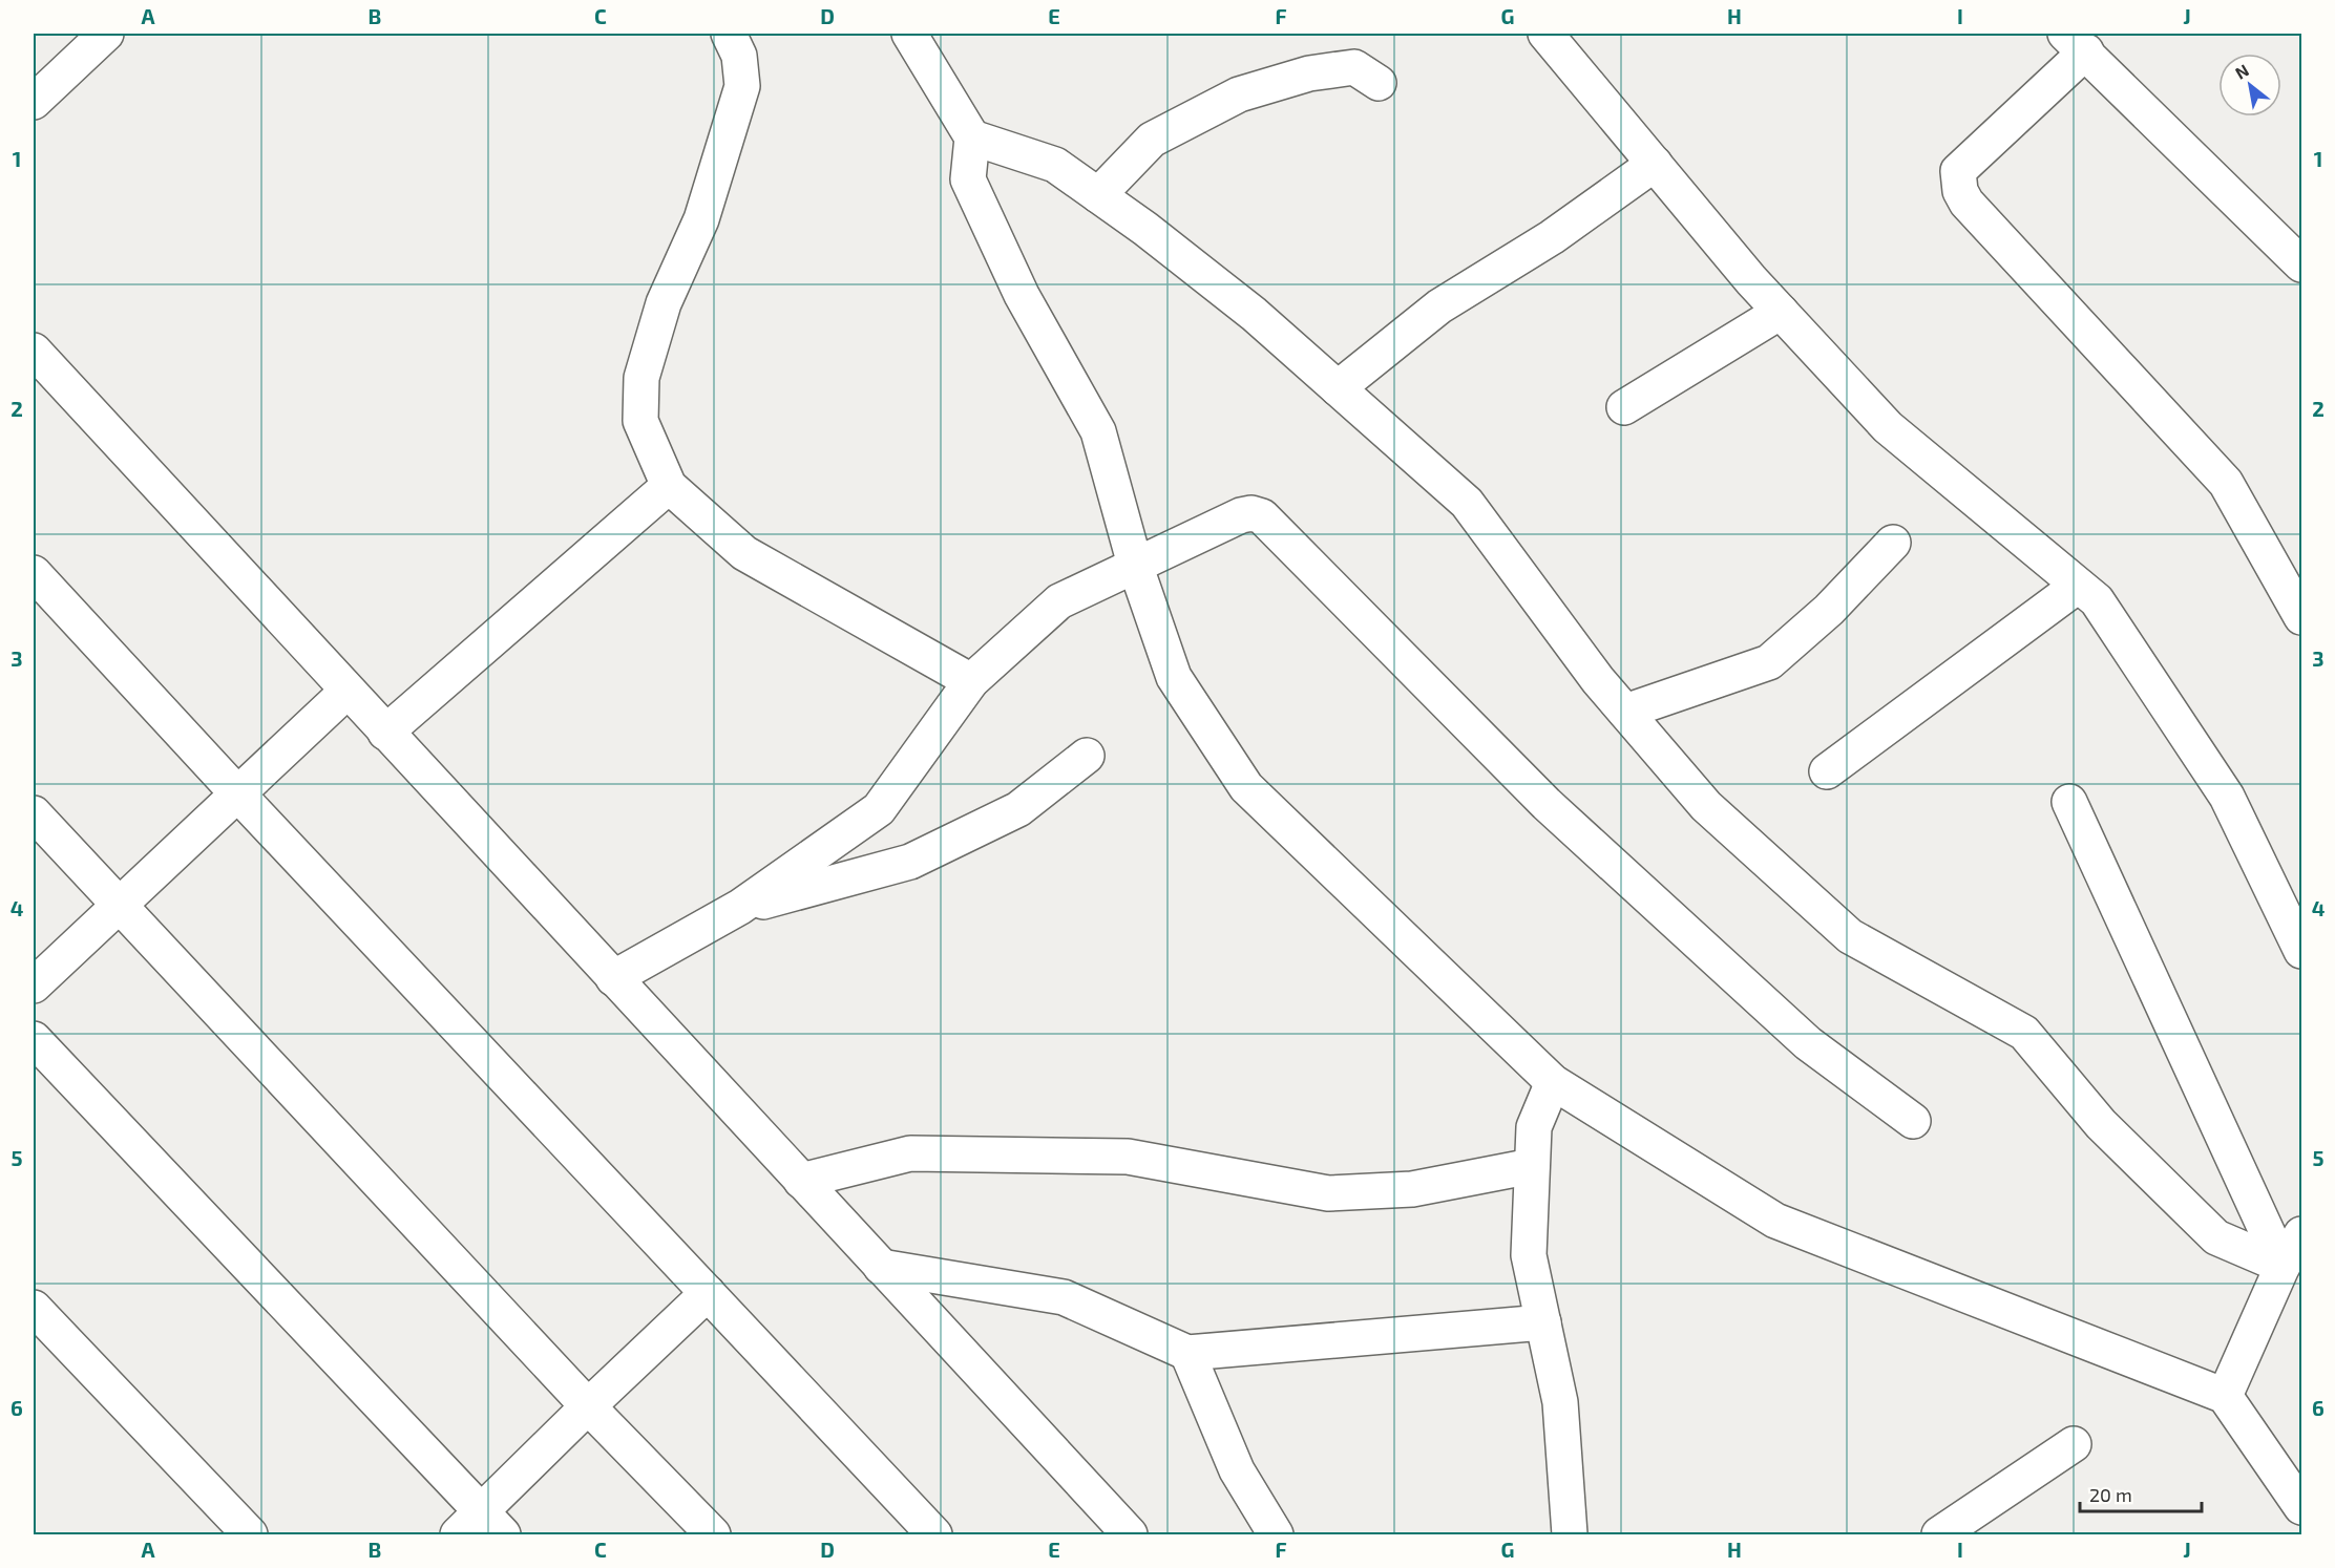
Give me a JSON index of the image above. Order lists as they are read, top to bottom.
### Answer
{
  "scale_bar": "20 m",
  "north": "top left",
  "grid": {
    "columns": [
      "A",
      "B",
      "C",
      "D",
      "E",
      "F",
      "G",
      "H",
      "I",
      "J"
    ],
    "rows": [
      "1",
      "2",
      "3",
      "4",
      "5",
      "6"
    ]
  }
}
